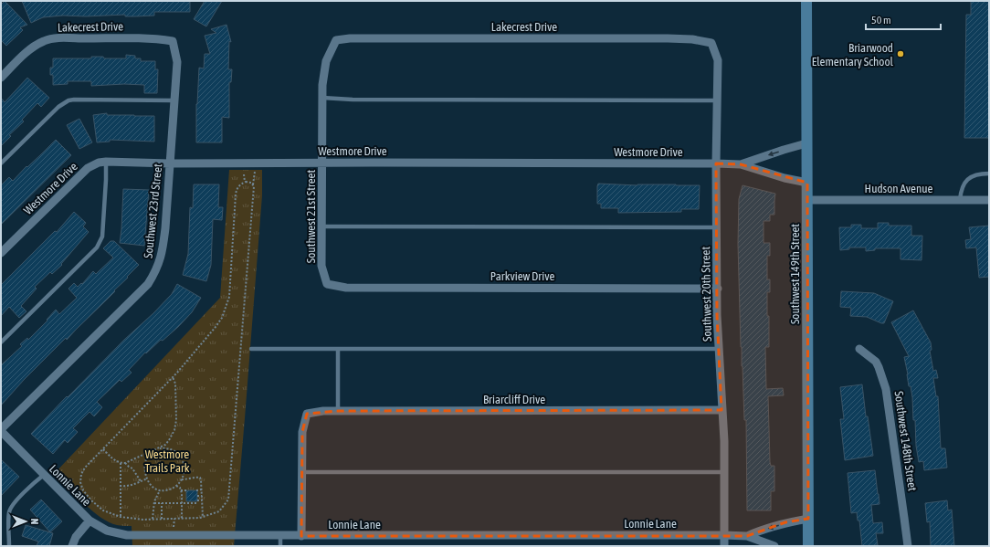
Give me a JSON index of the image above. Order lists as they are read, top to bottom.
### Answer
{
  "streets": {
    "street": [
      "Lakecrest Drive",
      "Westmore Drive",
      "Hudson Avenue",
      "Southwest 23rd Street",
      "Southwest 21st Street",
      "Southwest 149th Street",
      "Parkview Drive",
      "Southwest 20th Street",
      "Briarcliff Drive",
      "Southwest 148th Street",
      "Lonnie Lane"
    ]
  },
  "crossings": [
    ["Lakecrest Drive", "Southwest 23rd Street"],
    ["Lakecrest Drive", "Southwest 21st Street"],
    ["Lakecrest Drive", "Southwest 20th Street"],
    ["Westmore Drive", "Southwest 23rd Street"],
    ["Westmore Drive", "Southwest 21st Street"],
    ["Westmore Drive", "Southwest 149th Street"],
    ["Westmore Drive", "Southwest 20th Street"],
    ["Hudson Avenue", "Southwest 149th Street"],
    ["Southwest 23rd Street", "Lonnie Lane"],
    ["Southwest 21st Street", "Parkview Drive"],
    ["Southwest 149th Street", "Lonnie Lane"],
    ["Parkview Drive", "Southwest 20th Street"],
    ["Southwest 20th Street", "Briarcliff Drive"],
    ["Southwest 20th Street", "Lonnie Lane"]
  ],
  "parks": ["Westmore Trails Park"],
  "places": ["Briarwood Elementary School"],
  "scale_bar": "50 m",
  "north": "right"
}
